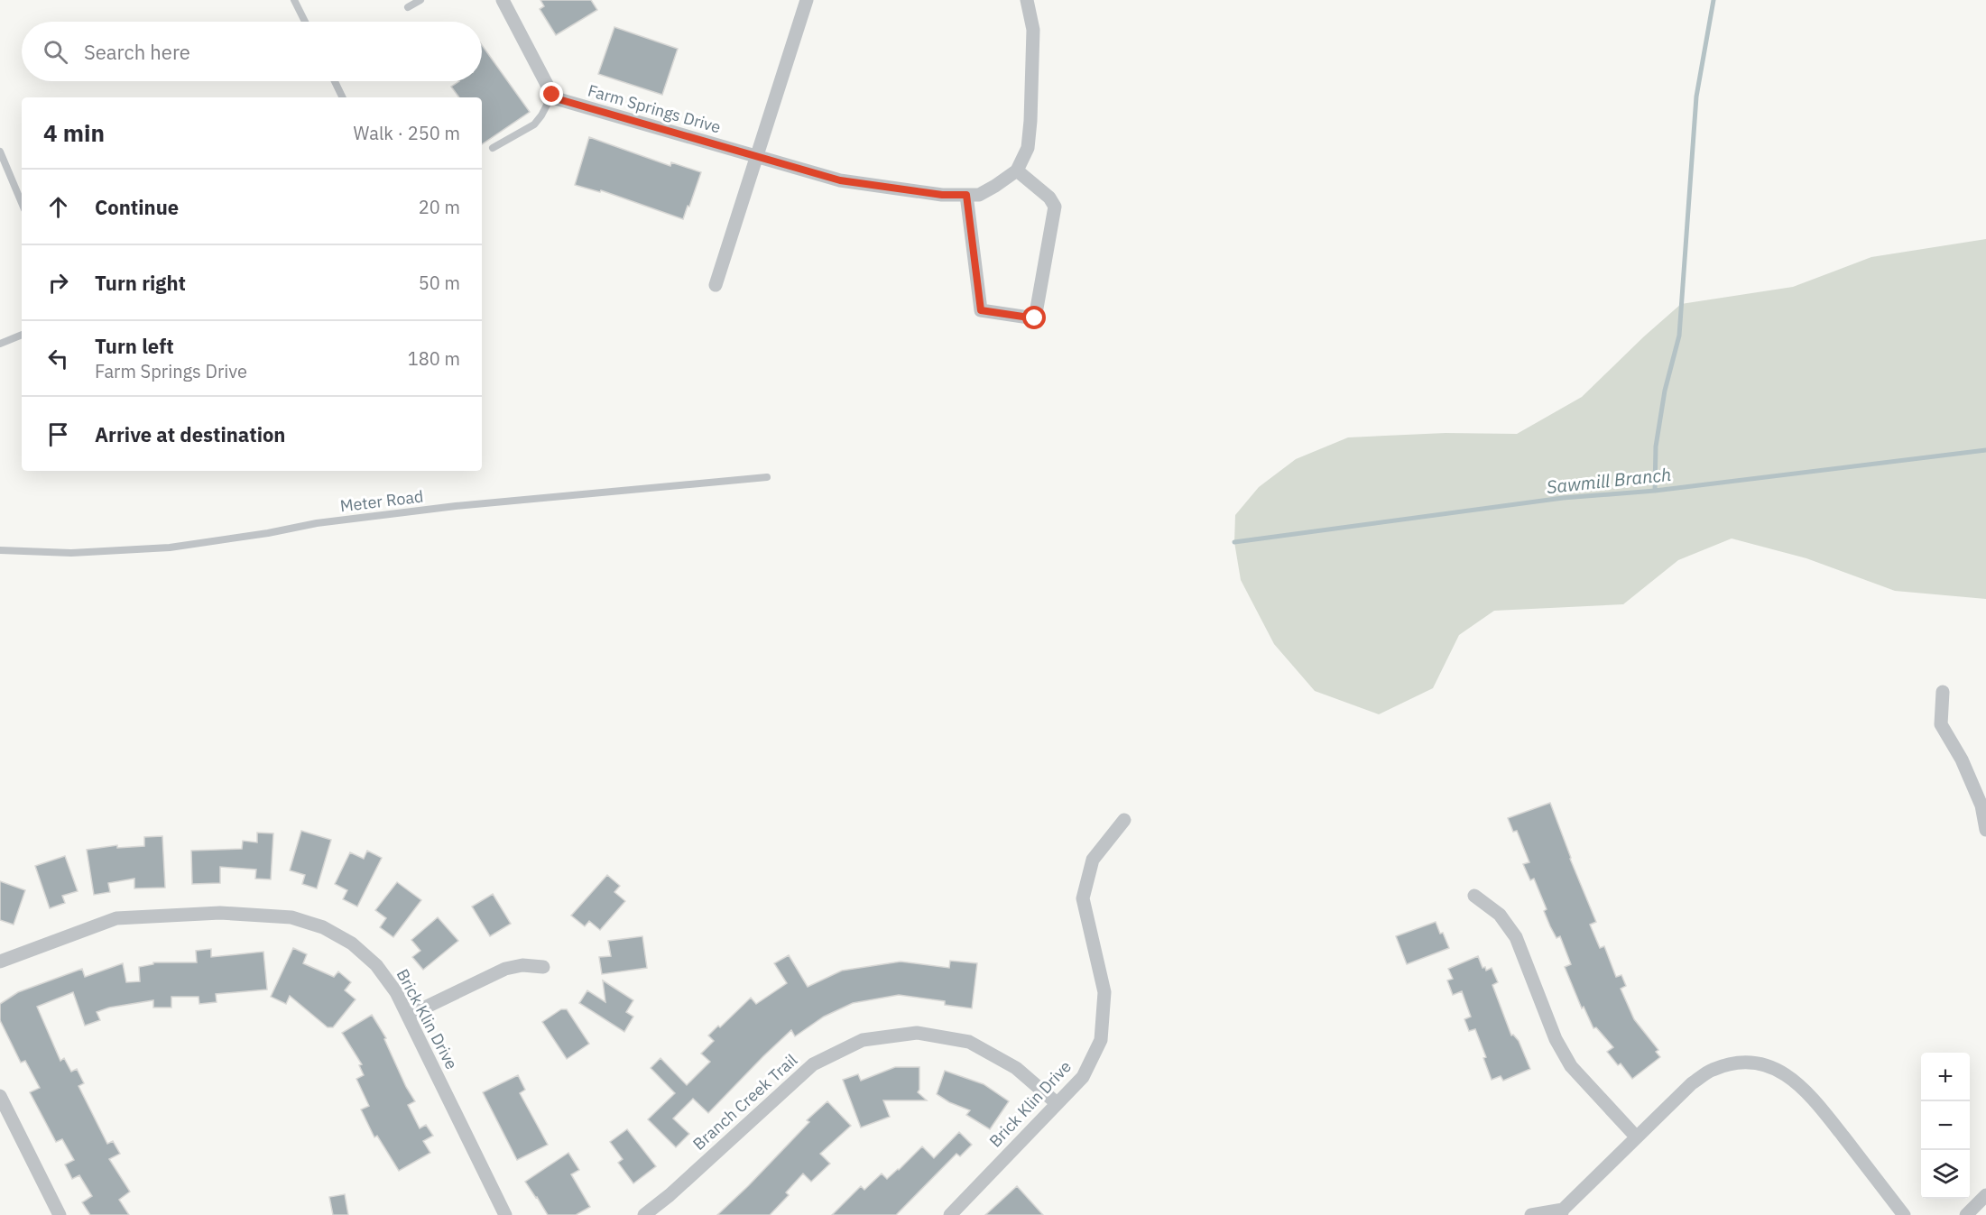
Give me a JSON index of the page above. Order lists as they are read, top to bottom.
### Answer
{
  "streets": {
    "street": ["Farm Springs Drive", "Brick Klin Drive", "Branch Creek Trail"],
    "lane": ["Meter Road"]
  },
  "crossings": [
    ["Brick Klin Drive", "Branch Creek Trail"]
  ],
  "water": ["Sawmill Branch"],
  "page": {
    "search": "Search here",
    "heading": ["4 min", "Walk · 250 m"],
    "list": [
      ["Continue", "20 m"],
      ["Turn right", "50 m"],
      ["Turn left", "Farm Springs Drive", "180 m"],
      "Arrive at destination"
    ],
    "map_buttons": ["+", "−"]
  }
}
